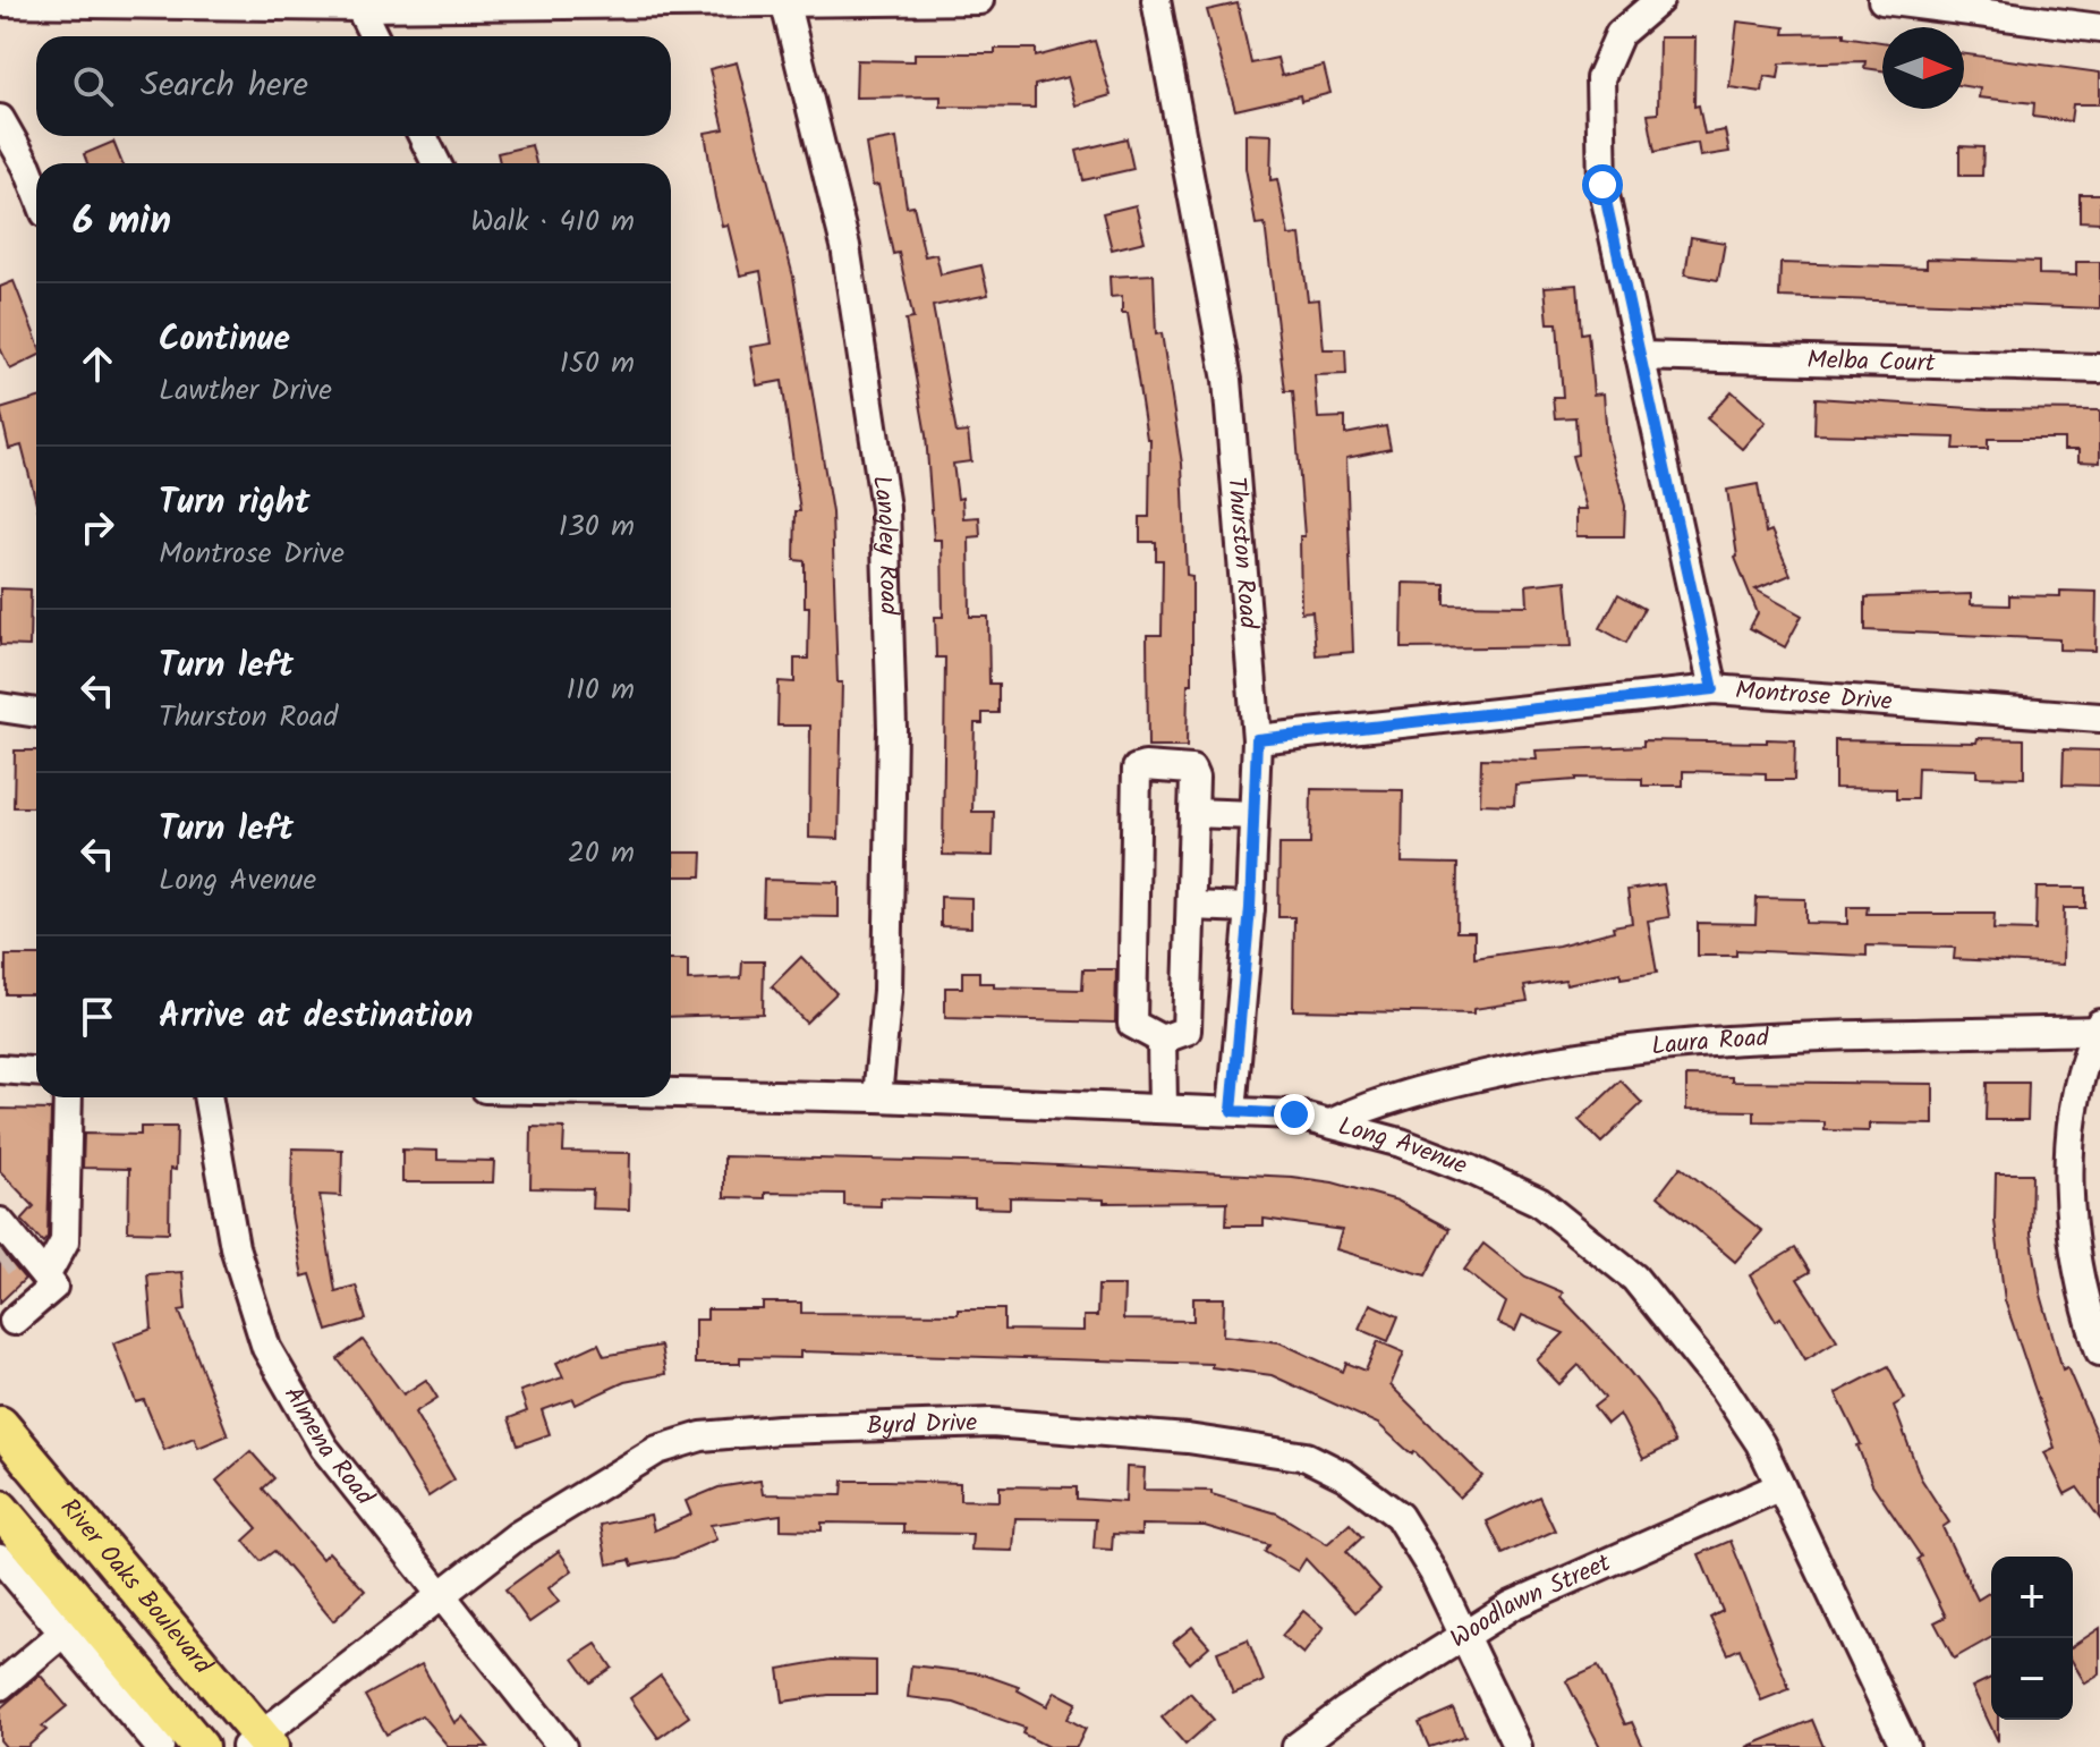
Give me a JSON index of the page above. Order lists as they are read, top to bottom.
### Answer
{
  "streets": {
    "main road": ["River Oaks Boulevard"],
    "street": [
      "Melba Court",
      "Langley Road",
      "Thurston Road",
      "Montrose Drive",
      "Laura Road",
      "Long Avenue",
      "Byrd Drive",
      "Almena Road",
      "Woodlawn Street"
    ]
  },
  "crossings": [
    ["Langley Road", "Long Avenue"],
    ["Thurston Road", "Montrose Drive"],
    ["Thurston Road", "Long Avenue"],
    ["Laura Road", "Long Avenue"],
    ["Long Avenue", "Woodlawn Street"],
    ["Byrd Drive", "Almena Road"],
    ["Byrd Drive", "River Oaks Boulevard"],
    ["Byrd Drive", "Woodlawn Street"]
  ],
  "north": "right",
  "page": {
    "search": "Search here",
    "heading": ["6 min", "Walk · 410 m"],
    "list": [
      ["Continue", "Lawther Drive", "150 m"],
      ["Turn right", "Montrose Drive", "130 m"],
      ["Turn left", "Thurston Road", "110 m"],
      ["Turn left", "Long Avenue", "20 m"],
      "Arrive at destination"
    ],
    "map_buttons": ["+", "−"]
  }
}
